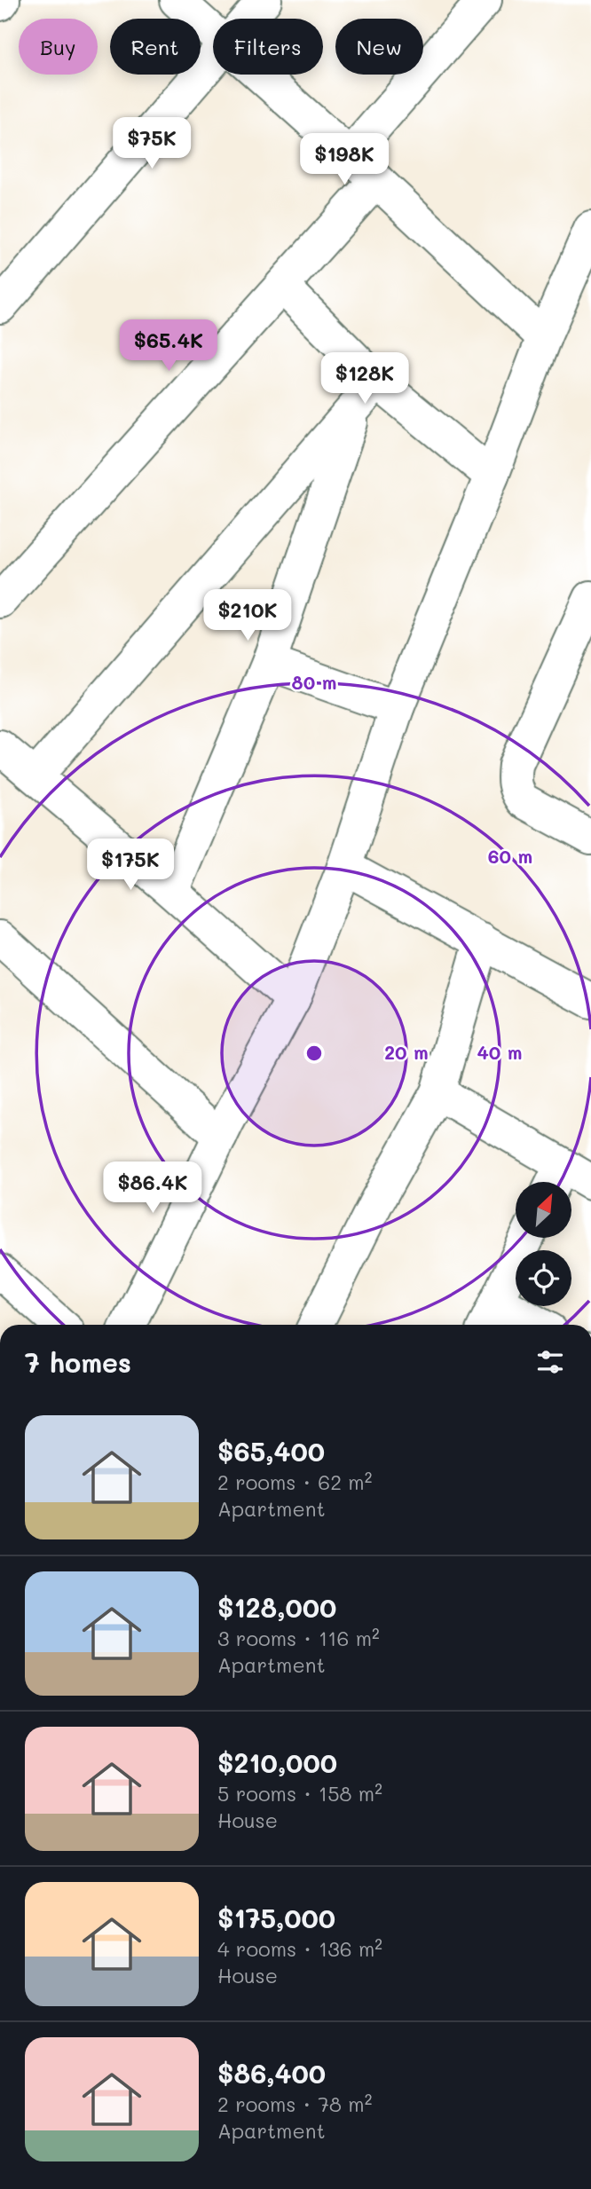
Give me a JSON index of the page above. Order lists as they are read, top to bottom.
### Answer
{
  "north": "top right",
  "page": {
    "chip": [
      "Buy",
      "Rent",
      "Filters",
      "New"
    ],
    "price": [
      "$75K",
      "$198K",
      "$65.4K",
      "$128K",
      "$210K",
      "$175K",
      "$86.4K"
    ],
    "heading": "7 homes",
    "list": [
      {
        "name": "$65,400",
        "note": "2 rooms · 62 m² · Apartment"
      },
      {
        "name": "$128,000",
        "note": "3 rooms · 116 m² · Apartment"
      },
      {
        "name": "$210,000",
        "note": "5 rooms · 158 m² · House"
      },
      {
        "name": "$175,000",
        "note": "4 rooms · 136 m² · House"
      },
      {
        "name": "$86,400",
        "note": "2 rooms · 78 m² · Apartment"
      }
    ]
  },
  "rings": [
    "80 m",
    "60 m",
    "20 m",
    "40 m"
  ]
}
